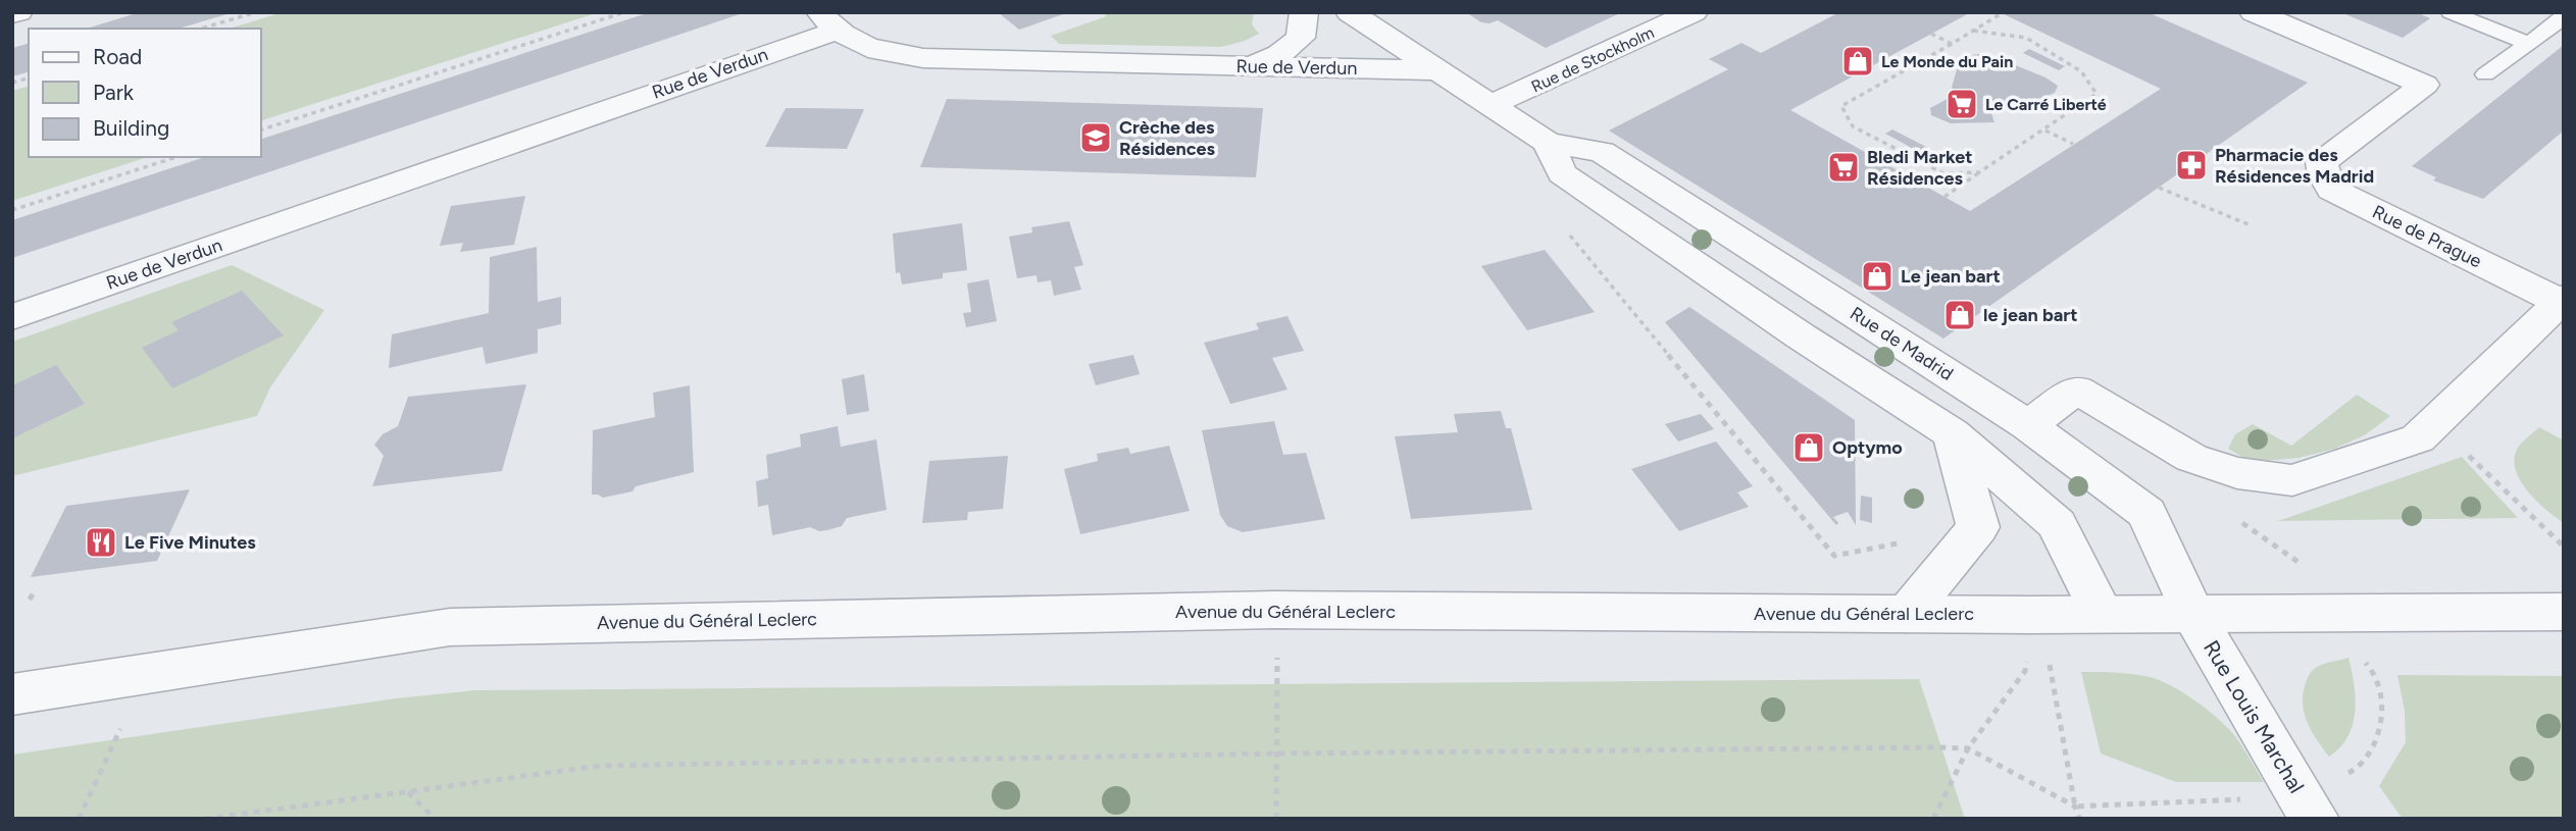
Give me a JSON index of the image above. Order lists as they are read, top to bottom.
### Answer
{
  "streets": {
    "street": [
      "Rue de Stockholm",
      "Rue de Verdun",
      "Rue de Prague",
      "Rue de Madrid",
      "Avenue du Général Leclerc",
      "Rue Louis Marchal"
    ]
  },
  "crossings": [
    ["Rue de Stockholm", "Rue de Madrid"],
    ["Rue de Verdun", "Rue de Madrid"],
    ["Rue de Madrid", "Avenue du Général Leclerc"],
    ["Rue de Madrid", "Rue Louis Marchal"],
    ["Avenue du Général Leclerc", "Rue Louis Marchal"]
  ],
  "places": {
    "shop": [
      "Le Monde du Pain",
      "Le jean bart",
      "le jean bart",
      "Optymo"
    ],
    "supermarket": ["Le Carré Liberté", "Bledi Market Résidences"],
    "school or university": ["Crèche des Résidences"],
    "pharmacy": ["Pharmacie des Résidences Madrid"],
    "restaurant": ["Le Five Minutes"]
  },
  "legend": ["Road", "Park", "Building"]
}
